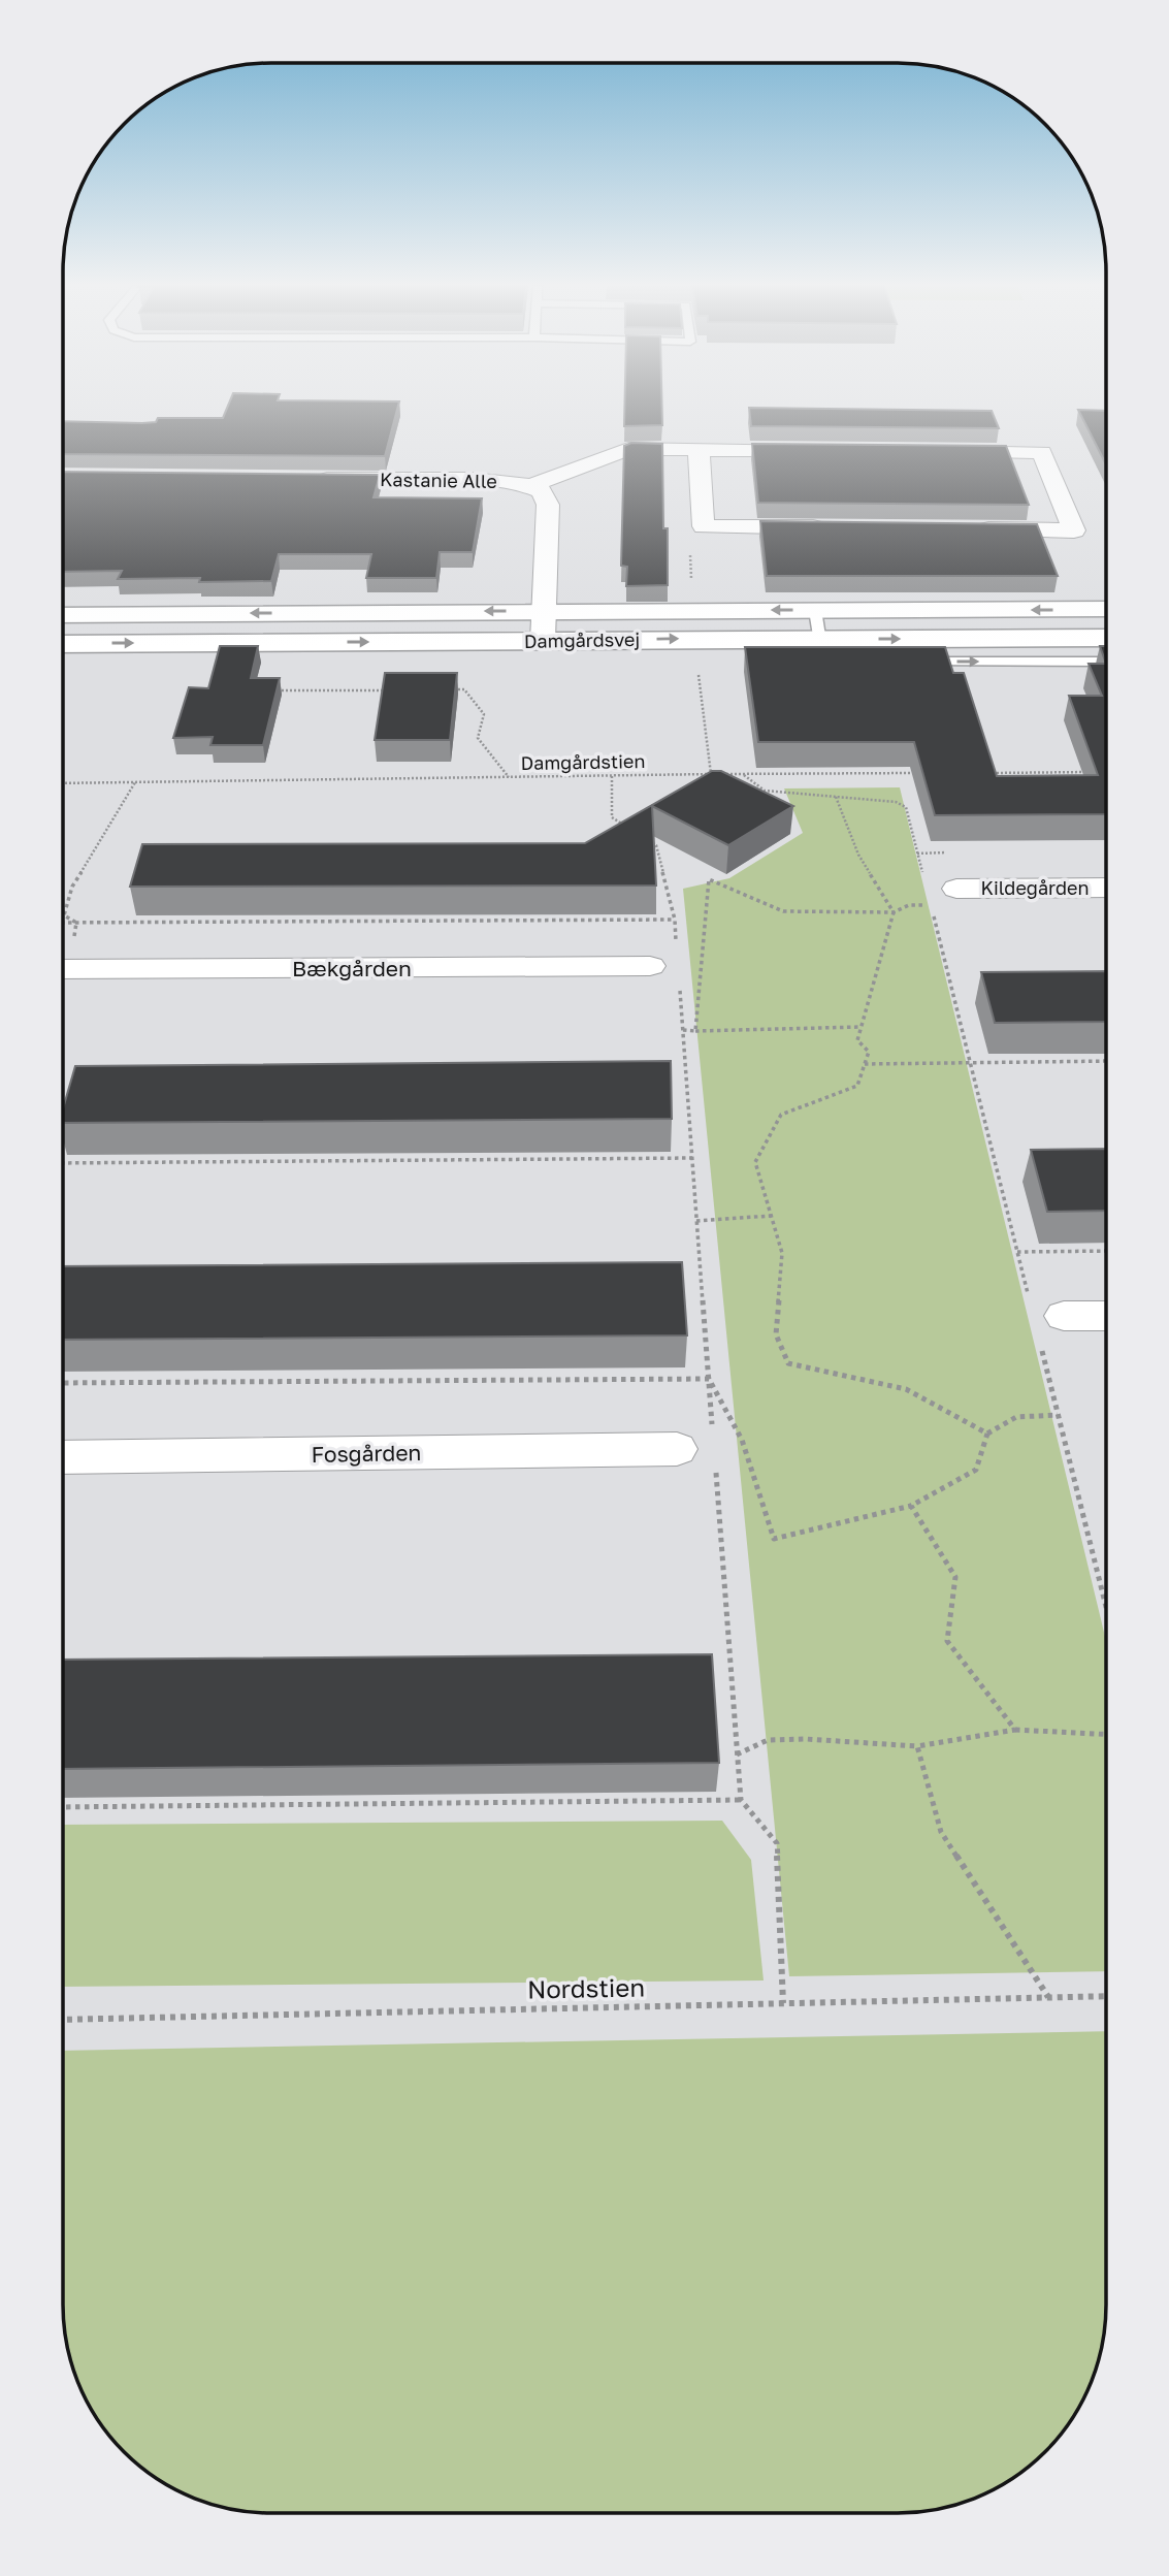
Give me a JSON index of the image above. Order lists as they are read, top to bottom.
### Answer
{
  "streets": {
    "street": [
      "Kastanie Alle",
      "Damgårdsvej",
      "Kildegården",
      "Bækgården",
      "Fosgården"
    ],
    "path": ["Damgårdstien", "Nordstien"]
  }
}
